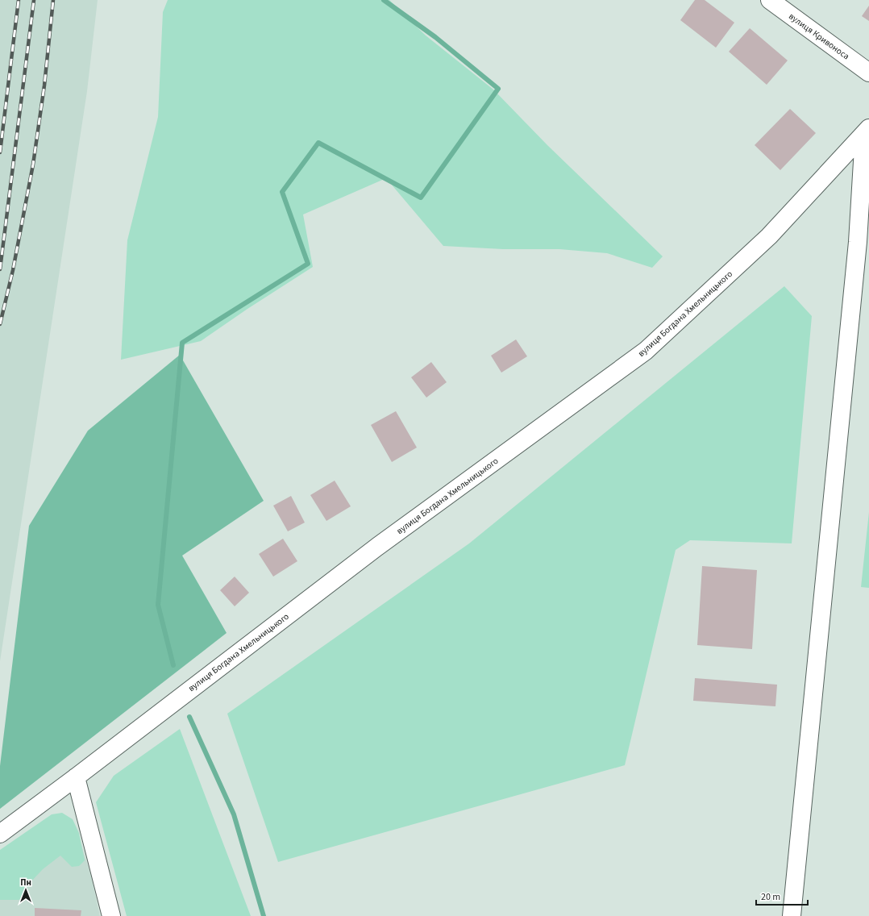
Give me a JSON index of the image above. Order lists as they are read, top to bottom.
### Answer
{
  "streets": {
    "street": ["вулиця Кривоноса", "вулиця Богдана Хмельницького"]
  },
  "scale_bar": "20 m",
  "north": "top"
}
